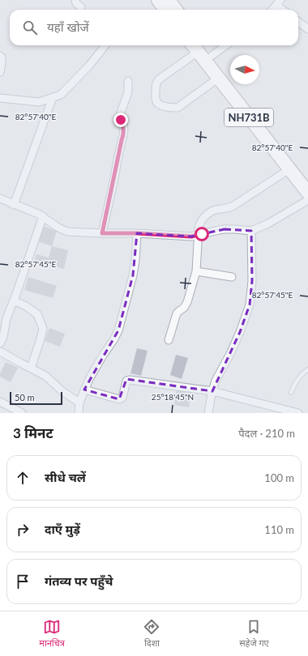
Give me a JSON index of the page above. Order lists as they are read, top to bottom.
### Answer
{
  "streets": {
    "highway": ["NH731B"]
  },
  "scale_bar": "50 m",
  "north": "right",
  "page": {
    "search": "यहाँ खोजें",
    "scale": "50 m",
    "heading": ["3 मिनट", "पैदल · 210 m"],
    "list": [
      ["सीधे चलें", "100 m"],
      ["दाएँ मुड़ें", "110 m"],
      "गंतव्य पर पहुँचे"
    ],
    "nav": ["मानचित्र", "दिशा", "सहेजे गए"]
  },
  "coordinates": ["82°57'40\"E", "82°57'45\"E", "25°18'45\"N"]
}
